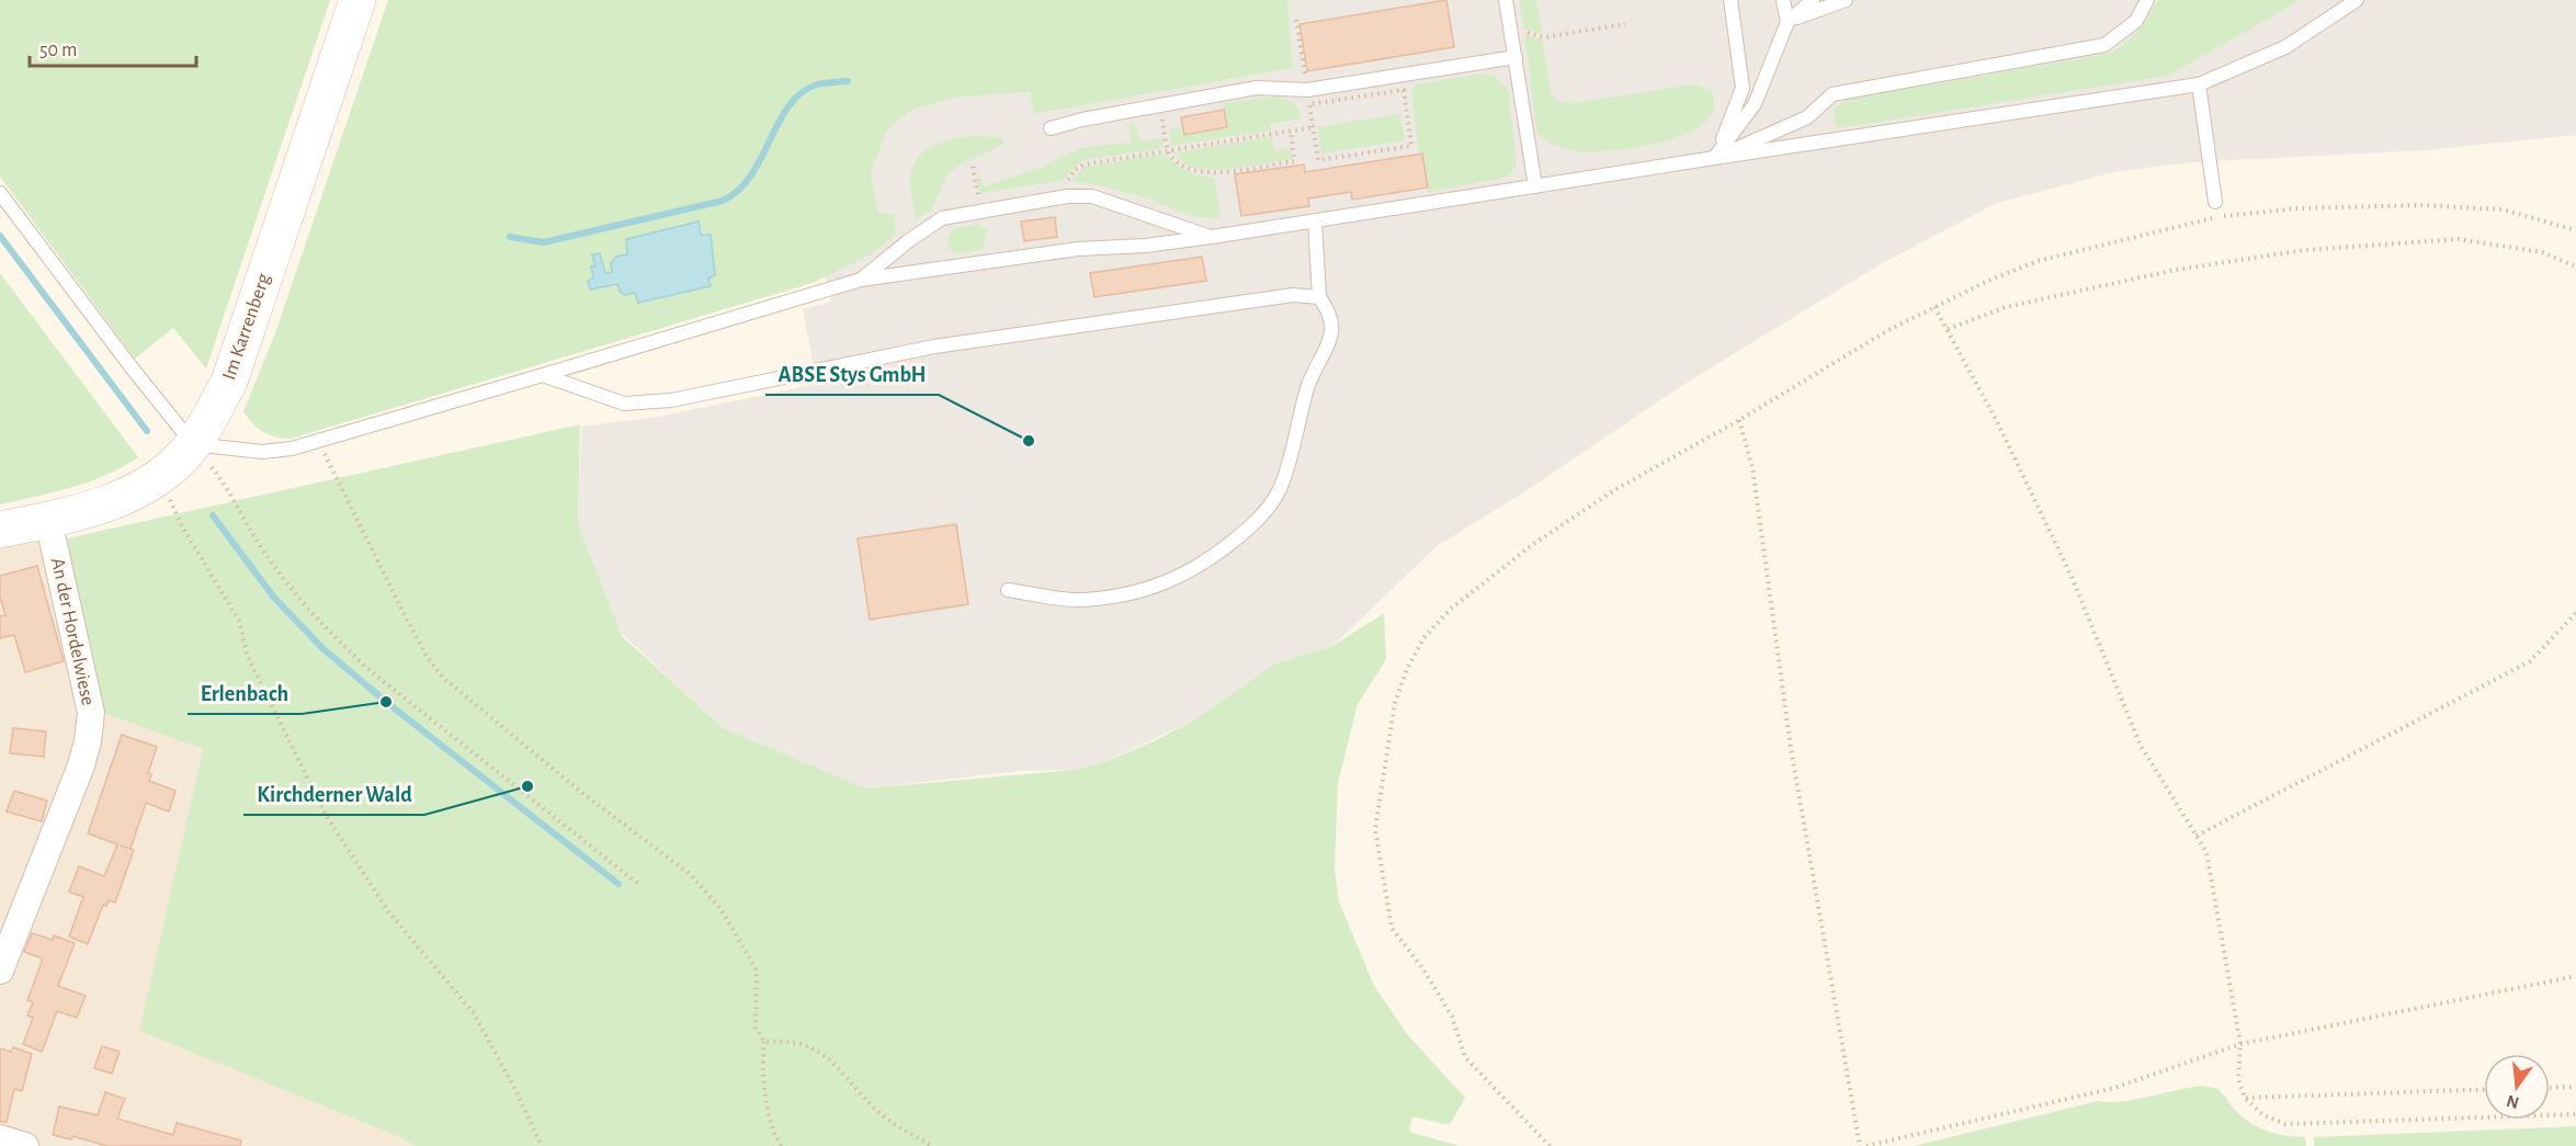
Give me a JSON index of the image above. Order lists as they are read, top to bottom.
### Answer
{
  "streets": {
    "street": ["Im Karrenberg", "An der Hordelwiese"]
  },
  "crossings": [
    ["Im Karrenberg", "An der Hordelwiese"]
  ],
  "places": ["ABSE Stys GmbH", "Erlenbach", "Kirchderner Wald"],
  "scale_bar": "50 m",
  "north": "bottom"
}
